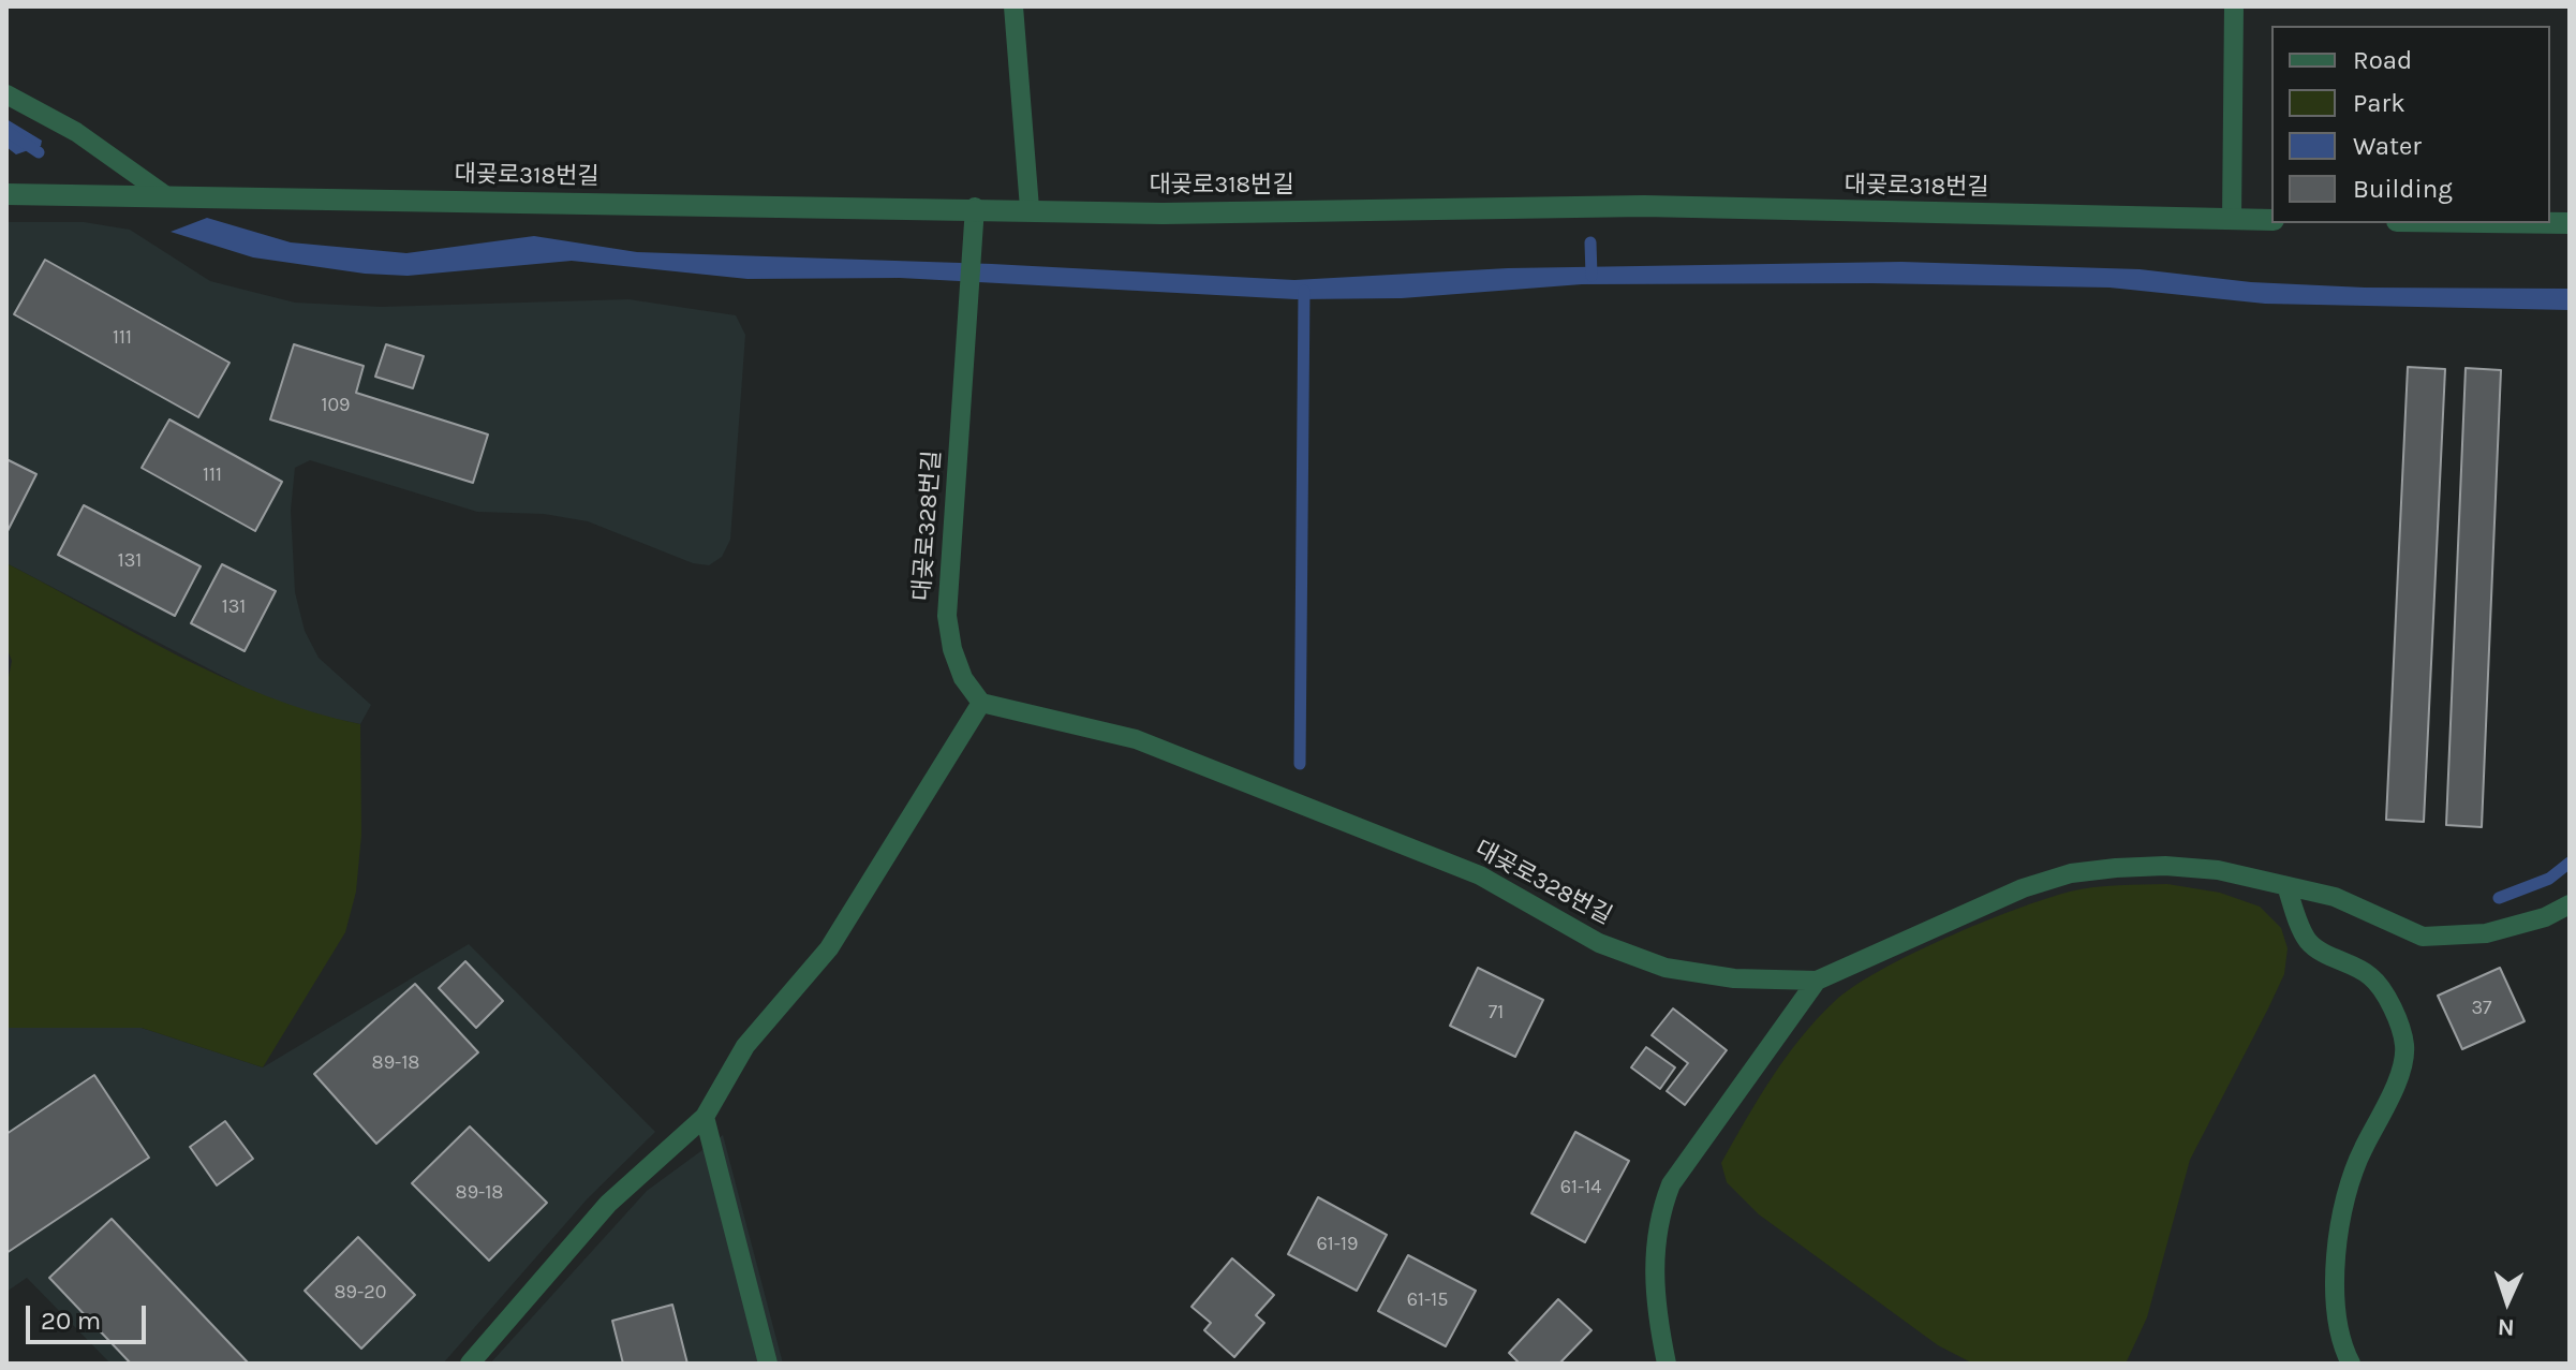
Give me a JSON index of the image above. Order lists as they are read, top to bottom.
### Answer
{
  "streets": {
    "street": ["대곶로318번길"],
    "lane": ["대곶로328번길"]
  },
  "crossings": [
    ["대곶로318번길", "대곶로328번길"]
  ],
  "house_numbers": [
    "111",
    "109",
    "111",
    "131",
    "131",
    "37",
    "71",
    "89-18",
    "61-14",
    "89-18",
    "61-19",
    "89-20",
    "61-15"
  ],
  "legend": [
    "Road",
    "Park",
    "Water",
    "Building"
  ],
  "scale_bar": "20 m",
  "north": "bottom"
}
